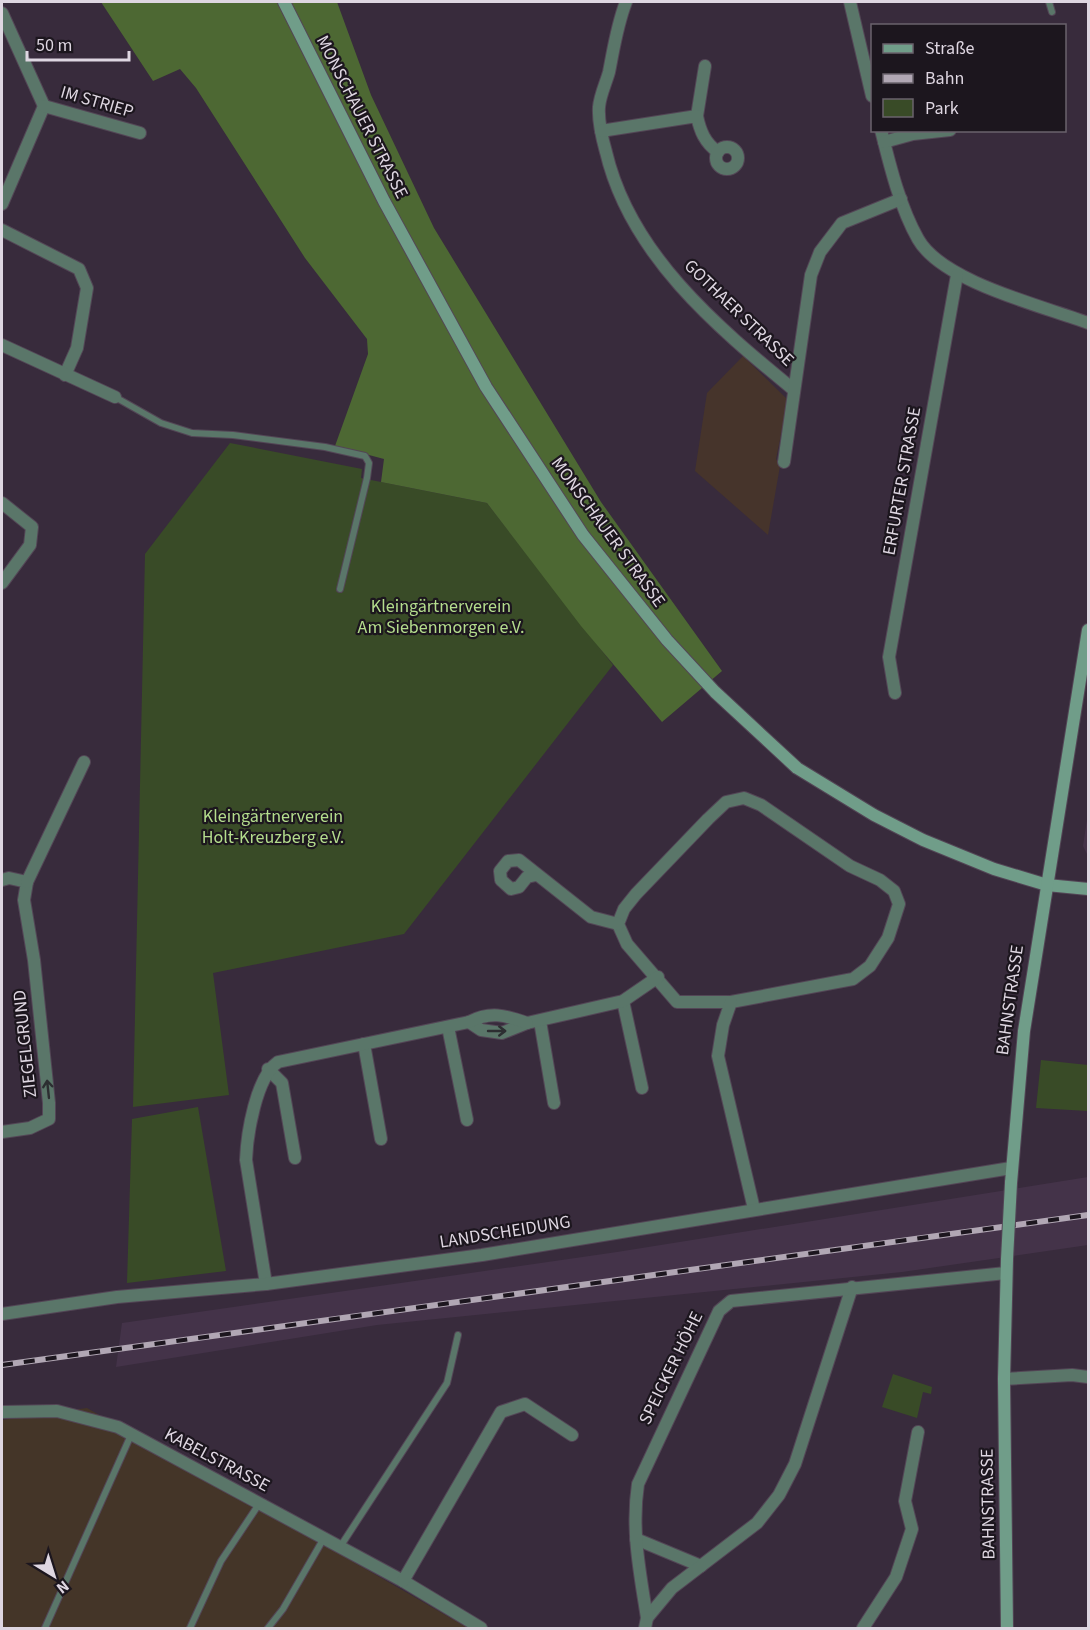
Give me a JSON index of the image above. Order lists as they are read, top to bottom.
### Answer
{
  "streets": {
    "main road": ["MONSCHAUER STRASSE", "BAHNSTRASSE"],
    "street": [
      "IM STRIEP",
      "GOTHAER STRASSE",
      "ERFURTER STRASSE",
      "ZIEGELGRUND",
      "LANDSCHEIDUNG",
      "SPEICKER HÖHE",
      "KABELSTRASSE"
    ]
  },
  "crossings": [
    ["MONSCHAUER STRASSE", "BAHNSTRASSE"],
    ["BAHNSTRASSE", "LANDSCHEIDUNG"],
    ["BAHNSTRASSE", "SPEICKER HÖHE"]
  ],
  "one_way": ["ZIEGELGRUND"],
  "parks": ["Kleingärtnerverein Am Siebenmorgen e.V.", "Kleingärtnerverein Holt-Kreuzberg e.V."],
  "legend": ["Straße", "Bahn", "Park"],
  "scale_bar": "50 m",
  "north": "bottom right"
}
